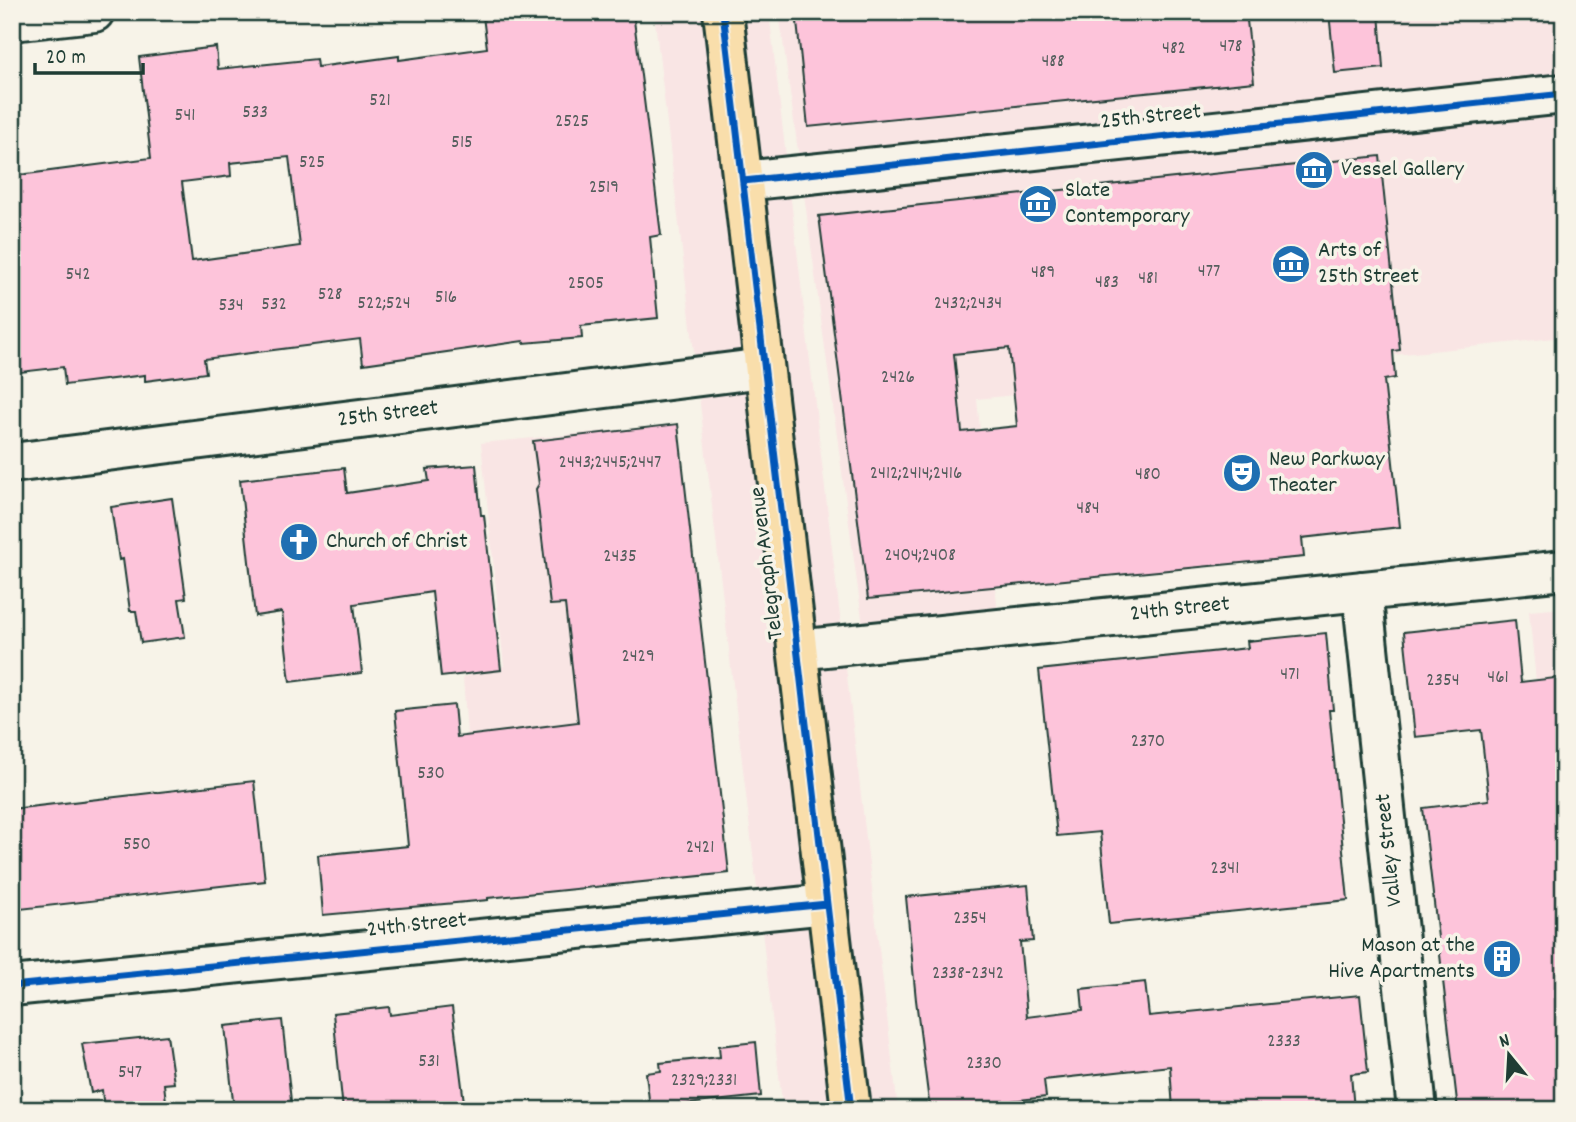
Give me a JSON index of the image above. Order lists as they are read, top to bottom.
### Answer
{
  "streets": {
    "main road": ["Telegraph Avenue"],
    "street": ["25th Street", "24th Street", "Valley Street"]
  },
  "crossings": [
    ["25th Street", "Telegraph Avenue"],
    ["Telegraph Avenue", "24th Street"],
    ["24th Street", "Valley Street"]
  ],
  "places": {
    "museum": ["Vessel Gallery", "Slate Contemporary", "Arts of 25th Street"],
    "theatre": ["New Parkway Theater"],
    "church": ["Church of Christ"],
    "building": ["Mason at the Hive Apartments"]
  },
  "house_numbers": [
    "478",
    "482",
    "488",
    "521",
    "533",
    "541",
    "2525",
    "515",
    "525",
    "2519",
    "477",
    "489",
    "542",
    "481",
    "483",
    "2505",
    "528",
    "516",
    "522;524",
    "2432;2434",
    "532",
    "534",
    "2426",
    "2443;2445;2447",
    "2412;2414;2416",
    "480",
    "484",
    "2404;2408",
    "2435",
    "2429",
    "471",
    "461",
    "2354",
    "2370",
    "530",
    "550",
    "2421",
    "2341",
    "2354",
    "2338-2342",
    "2333",
    "531",
    "2330",
    "547",
    "2329;2331"
  ],
  "scale_bar": "20 m",
  "north": "top"
}
